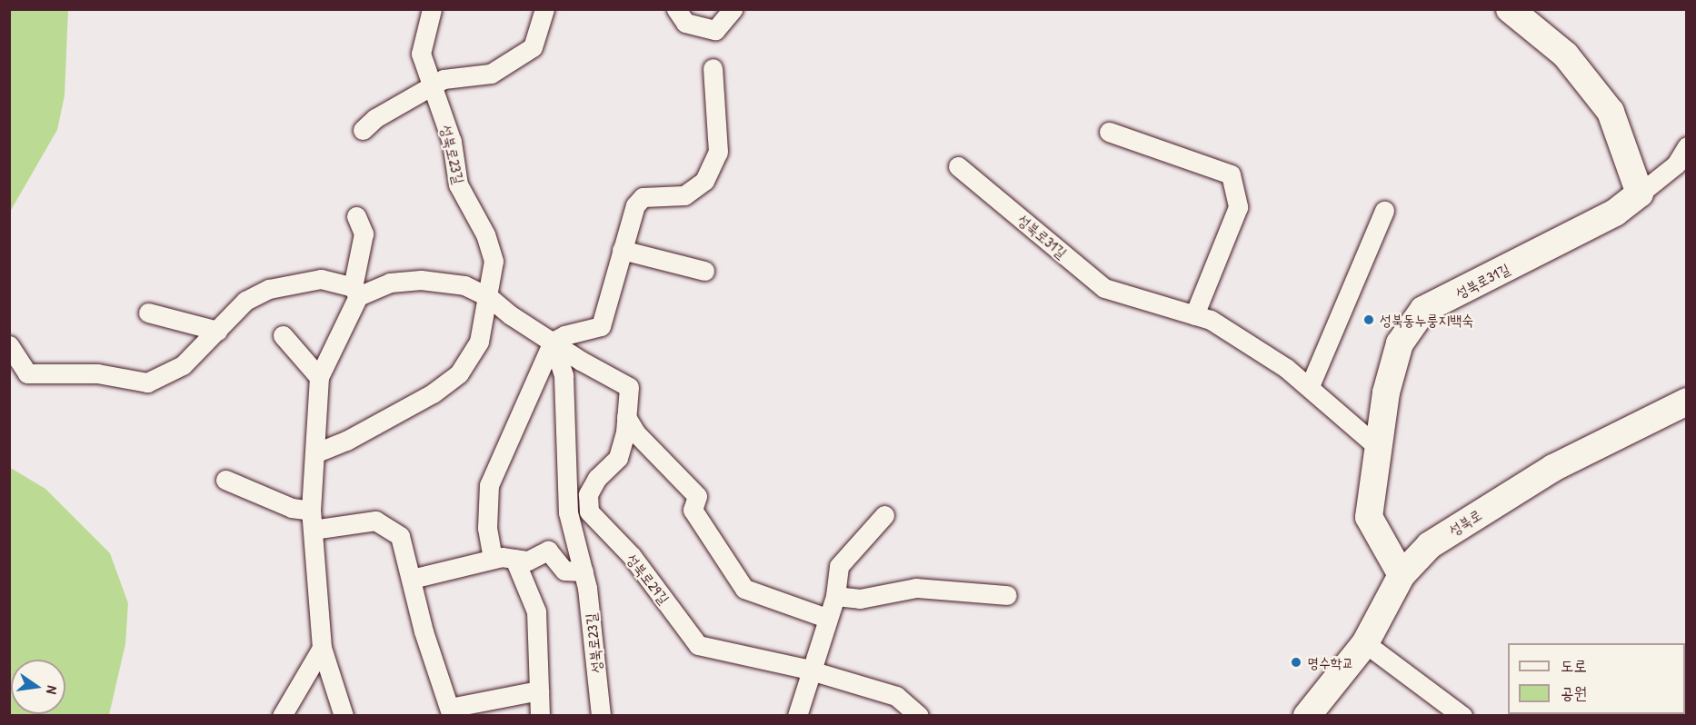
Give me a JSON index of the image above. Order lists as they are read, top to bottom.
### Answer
{
  "streets": {
    "street": [
      "성북로23길",
      "성북로31길",
      "성북로",
      "성북로29길"
    ]
  },
  "crossings": [
    ["성북로23길", "성북로29길"],
    ["성북로31길", "성북로"]
  ],
  "places": ["성북동누룽지백숙", "명수학교"],
  "legend": ["도로", "공원"],
  "north": "right"
}
